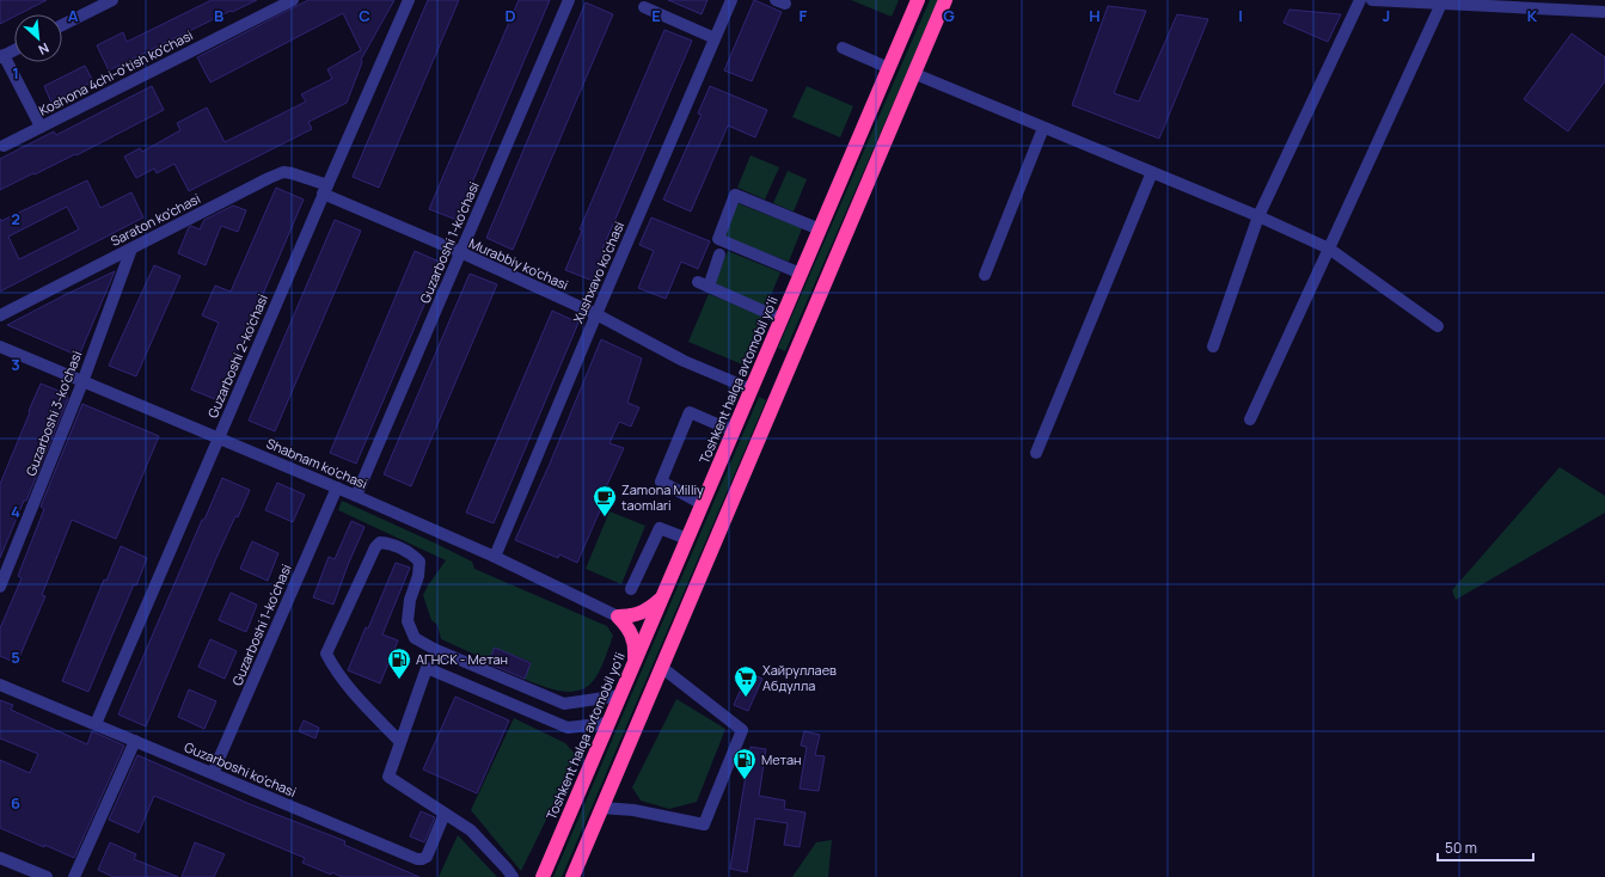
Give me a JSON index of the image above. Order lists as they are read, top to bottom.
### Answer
{
  "streets": {
    "highway": ["Toshkent halqa avtomobil yo'li"],
    "street": [
      "Koshona 4chi-o'tish ko'chasi",
      "Saraton ko'chasi",
      "Guzarboshi 1-ko'chasi",
      "Murabbiy ko'chasi",
      "Xushxavo ko'chasi",
      "Guzarboshi 2-ko'chasi",
      "Guzarboshi 3-ko'chasi",
      "Shabnam ko'chasi",
      "Guzarboshi ko'chasi"
    ]
  },
  "crossings": [
    ["Saraton ko'chasi", "Murabbiy ko'chasi"],
    ["Saraton ko'chasi", "Guzarboshi 2-ko'chasi"],
    ["Saraton ko'chasi", "Guzarboshi 3-ko'chasi"],
    ["Guzarboshi 1-ko'chasi", "Murabbiy ko'chasi"],
    ["Guzarboshi 1-ko'chasi", "Shabnam ko'chasi"],
    ["Guzarboshi 1-ko'chasi", "Guzarboshi ko'chasi"],
    ["Murabbiy ko'chasi", "Xushxavo ko'chasi"],
    ["Murabbiy ko'chasi", "Guzarboshi 2-ko'chasi"],
    ["Murabbiy ko'chasi", "Toshkent halqa avtomobil yo'li"],
    ["Xushxavo ko'chasi", "Shabnam ko'chasi"],
    ["Guzarboshi 2-ko'chasi", "Shabnam ko'chasi"],
    ["Guzarboshi 2-ko'chasi", "Guzarboshi ko'chasi"],
    ["Guzarboshi 3-ko'chasi", "Shabnam ko'chasi"]
  ],
  "places": {
    "cafe": ["Zamona Milliy taomlari"],
    "fuel station": ["АГНСК - Метан", "Метан"],
    "supermarket": ["Хайруллаев Абдулла"]
  },
  "scale_bar": "50 m",
  "north": "bottom right",
  "grid": {
    "columns": [
      "A",
      "B",
      "C",
      "D",
      "E",
      "F",
      "G",
      "H",
      "I",
      "J",
      "K"
    ],
    "rows": [
      "1",
      "2",
      "3",
      "4",
      "5",
      "6"
    ]
  }
}
